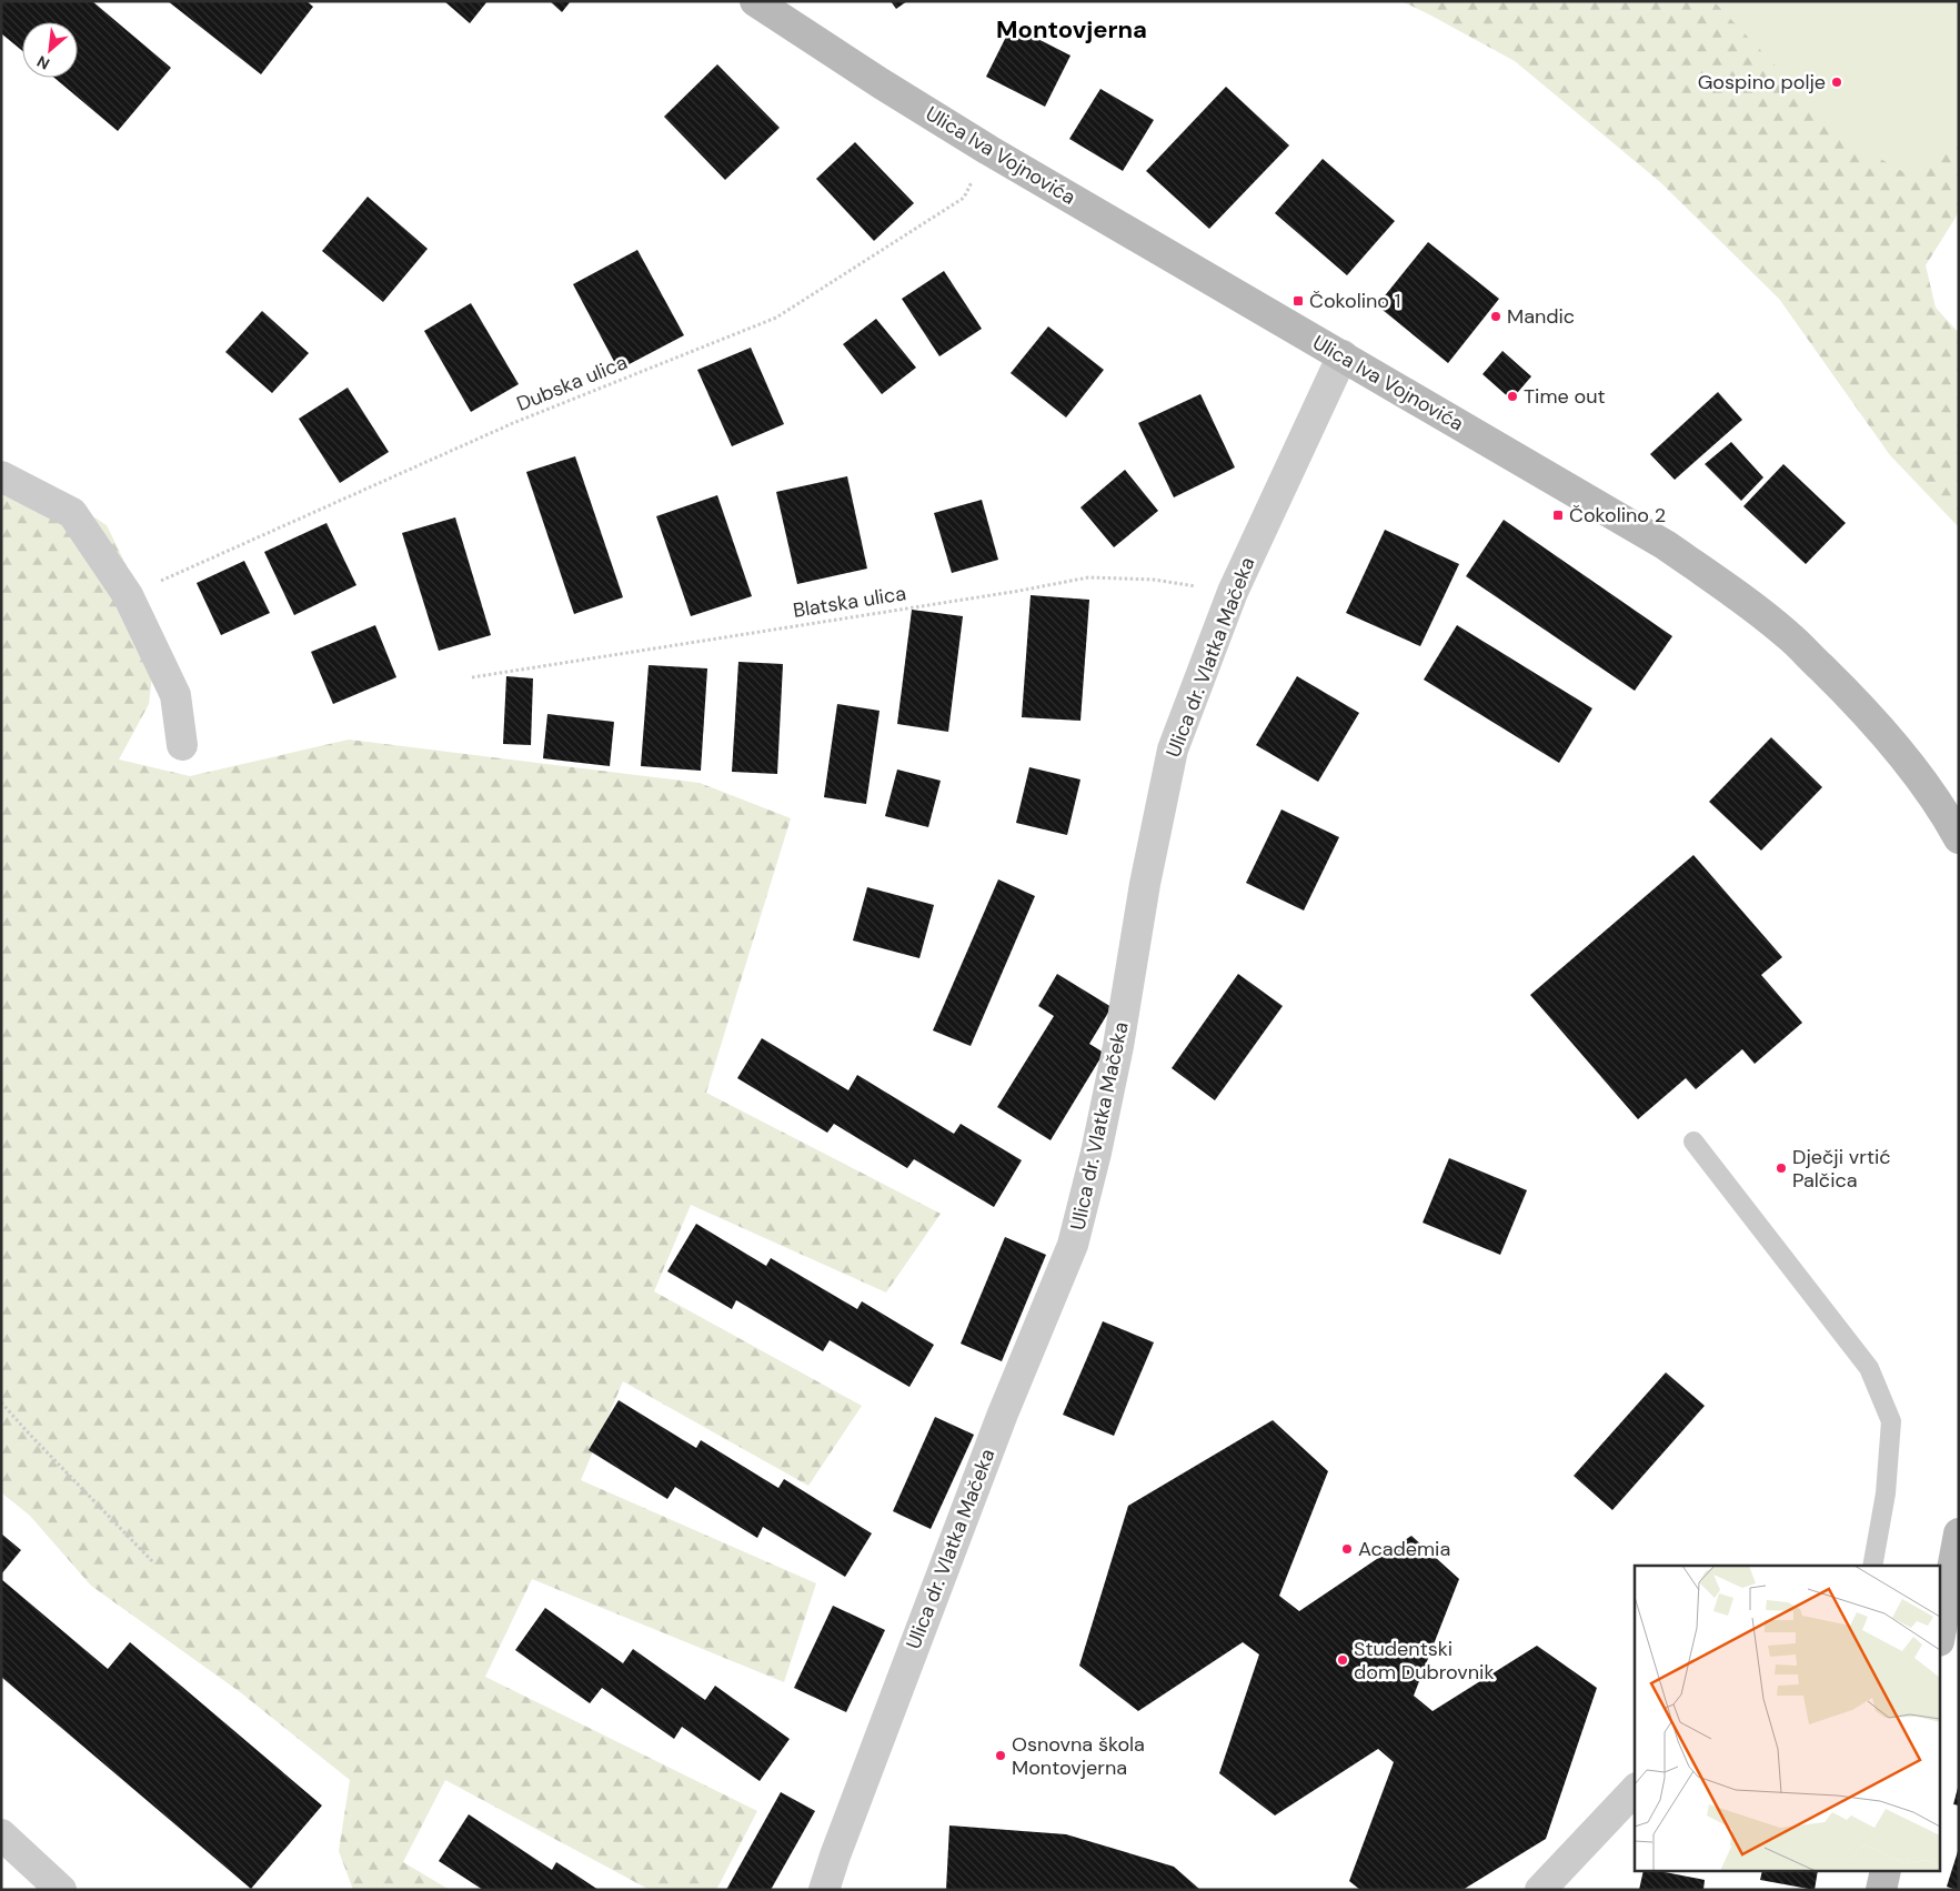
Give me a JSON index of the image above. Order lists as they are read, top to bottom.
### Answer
{
  "streets": {
    "main road": ["Ulica Iva Vojnovića"],
    "street": ["Ulica dr. Vlatka Mačeka"],
    "path": ["Dubska ulica", "Blatska ulica"]
  },
  "crossings": [
    ["Ulica Iva Vojnovića", "Dubska ulica"],
    ["Ulica Iva Vojnovića", "Ulica dr. Vlatka Mačeka"],
    ["Blatska ulica", "Ulica dr. Vlatka Mačeka"]
  ],
  "districts": ["Montovjerna"],
  "places": {
    "other": [
      "Gospino polje",
      "Mandic",
      "Time out",
      "Dječji vrtić Palčica",
      "Academia",
      "Studentski dom Dubrovnik",
      "Osnovna škola Montovjerna"
    ],
    "transit": ["Čokolino 1", "Čokolino 2"]
  },
  "north": "bottom left"
}
